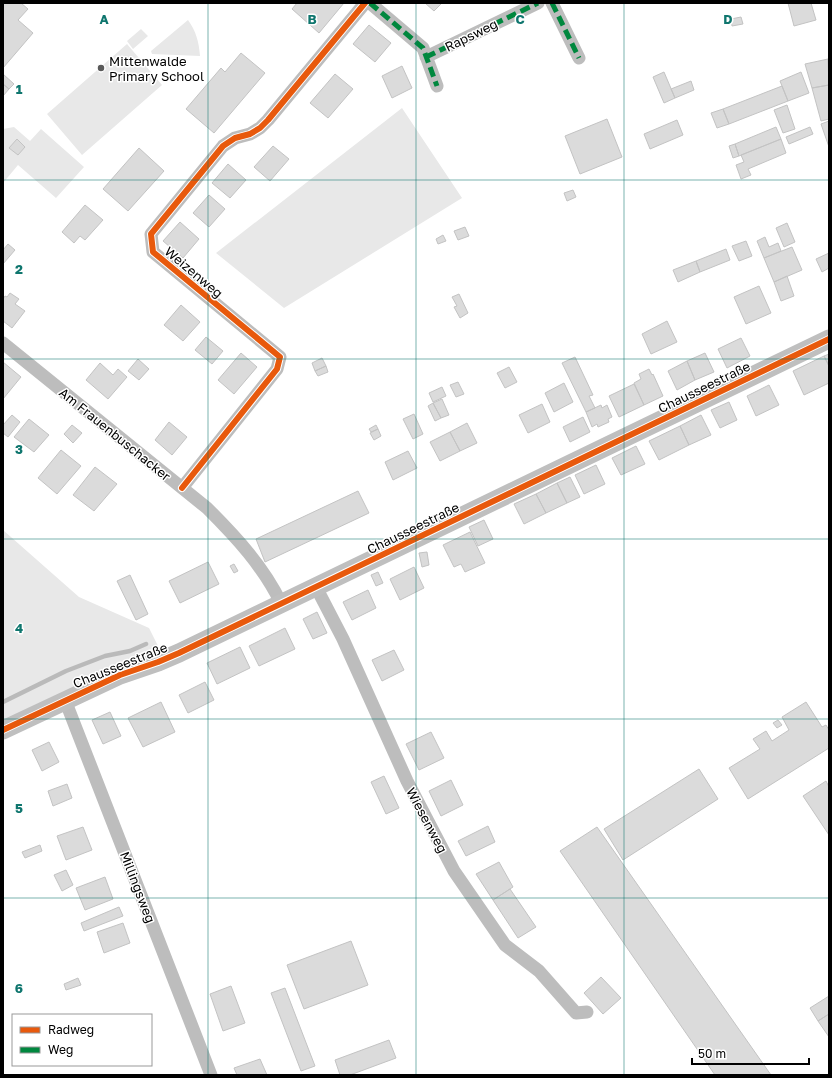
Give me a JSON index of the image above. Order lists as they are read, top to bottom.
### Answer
{
  "streets": {
    "street": [
      "Rapsweg",
      "Weizenweg",
      "Chausseestraße",
      "Am Frauenbuschacker",
      "Wiesenweg",
      "Millingsweg"
    ]
  },
  "crossings": [
    ["Weizenweg", "Am Frauenbuschacker"],
    ["Chausseestraße", "Am Frauenbuschacker"],
    ["Chausseestraße", "Wiesenweg"],
    ["Chausseestraße", "Millingsweg"]
  ],
  "places": ["Mittenwalde Primary School"],
  "legend": ["Radweg", "Weg"],
  "scale_bar": "50 m",
  "grid": {
    "columns": [
      "A",
      "B",
      "C",
      "D"
    ],
    "rows": [
      "1",
      "2",
      "3",
      "4",
      "5",
      "6"
    ]
  }
}
